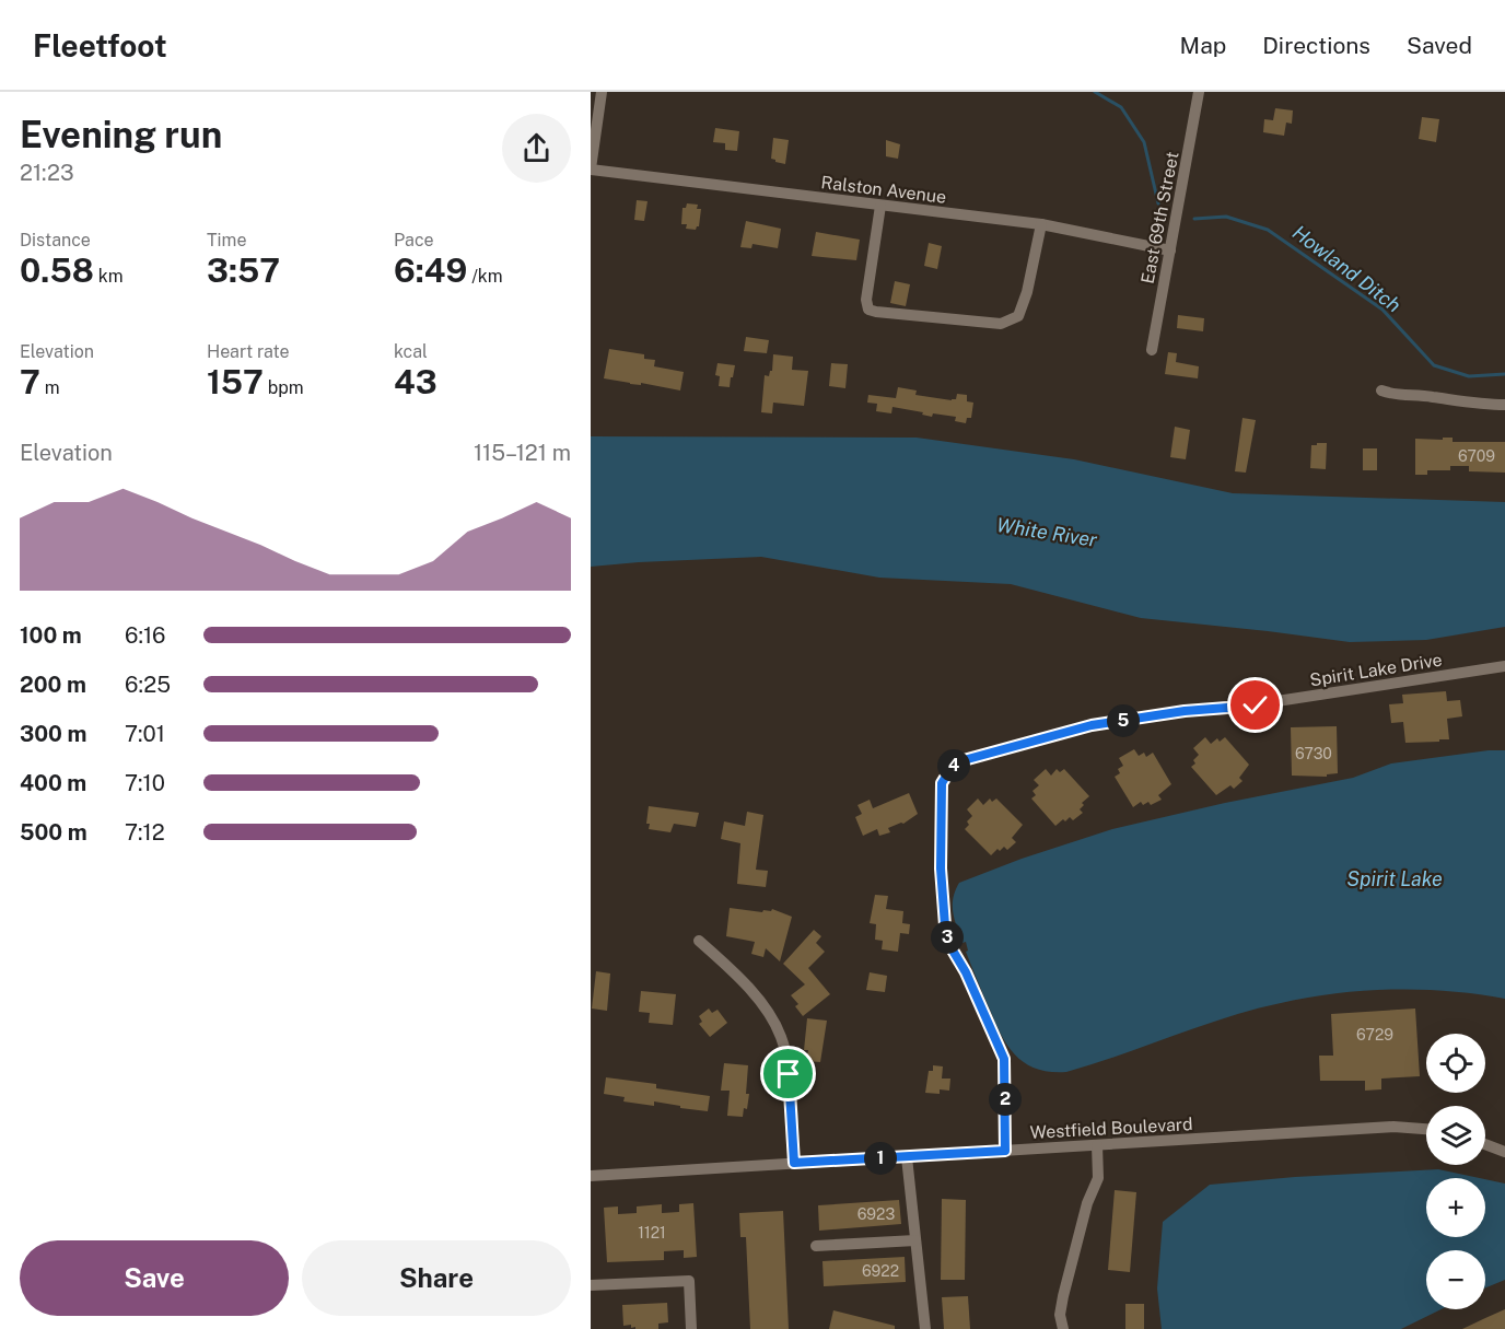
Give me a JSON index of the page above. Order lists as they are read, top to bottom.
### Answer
{
  "streets": {
    "street": [
      "Ralston Avenue",
      "East 69th Street",
      "Spirit Lake Drive",
      "Westfield Boulevard"
    ]
  },
  "crossings": [
    ["Ralston Avenue", "East 69th Street"],
    ["Spirit Lake Drive", "Westfield Boulevard"]
  ],
  "water": ["Howland Ditch", "White River", "Spirit Lake"],
  "house_numbers": [
    "6709",
    "6730",
    "6729",
    "6923",
    "1121",
    "6922"
  ],
  "page": {
    "header": "Fleetfoot",
    "nav": ["Map", "Directions", "Saved"],
    "heading": ["Evening run", "21:23"],
    "stats": [
      ["Distance", "0.58 km"],
      ["Time", "3:57"],
      ["Pace", "6:49 /km"],
      ["Elevation", "7 m"],
      ["Heart rate", "157 bpm"],
      ["kcal", "43"]
    ],
    "chart": ["Elevation", "115–121 m"],
    "list": [
      {
        "name": "100 m",
        "note": "6:16"
      },
      {
        "name": "200 m",
        "note": "6:25"
      },
      {
        "name": "300 m",
        "note": "7:01"
      },
      {
        "name": "400 m",
        "note": "7:10"
      },
      {
        "name": "500 m",
        "note": "7:12"
      }
    ],
    "pins": [
      "5",
      "4",
      "3",
      "2",
      "1"
    ],
    "map_buttons": ["+", "−"],
    "buttons": ["Save", "Share"]
  }
}
